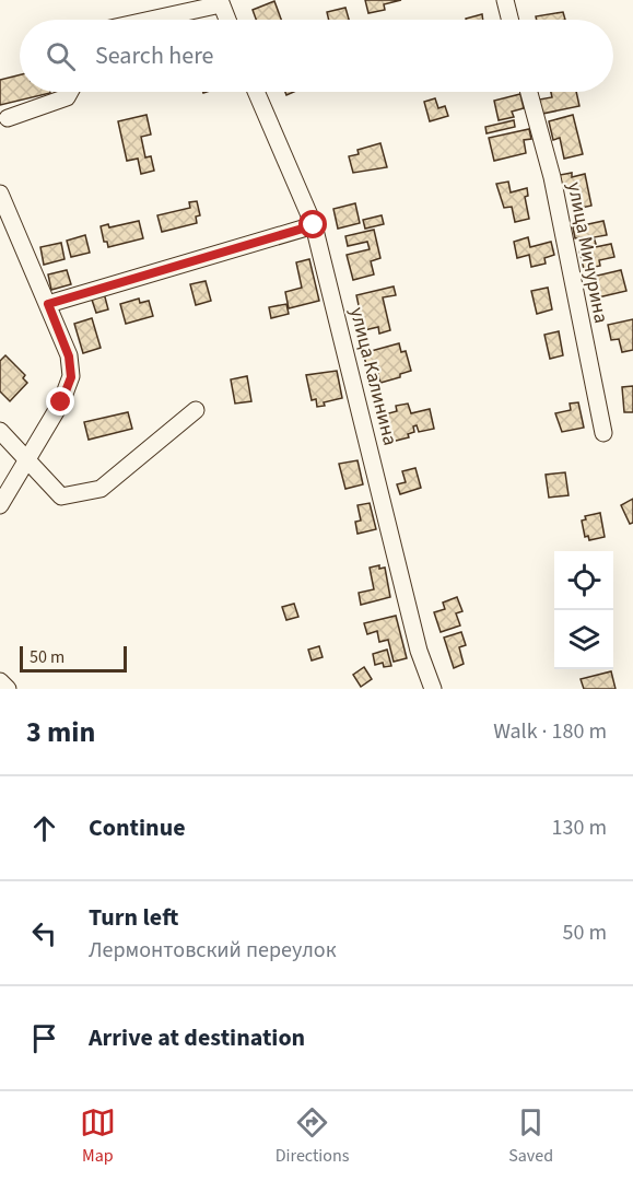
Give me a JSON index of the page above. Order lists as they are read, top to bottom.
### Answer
{
  "streets": {
    "street": ["улица Мичурина", "улица Калинина"]
  },
  "scale_bar": "50 m",
  "page": {
    "search": "Search here",
    "scale": "50 m",
    "heading": ["3 min", "Walk · 180 m"],
    "list": [
      ["Continue", "130 m"],
      ["Turn left", "Лермонтовский переулок", "50 m"],
      "Arrive at destination"
    ],
    "nav": ["Map", "Directions", "Saved"]
  }
}
